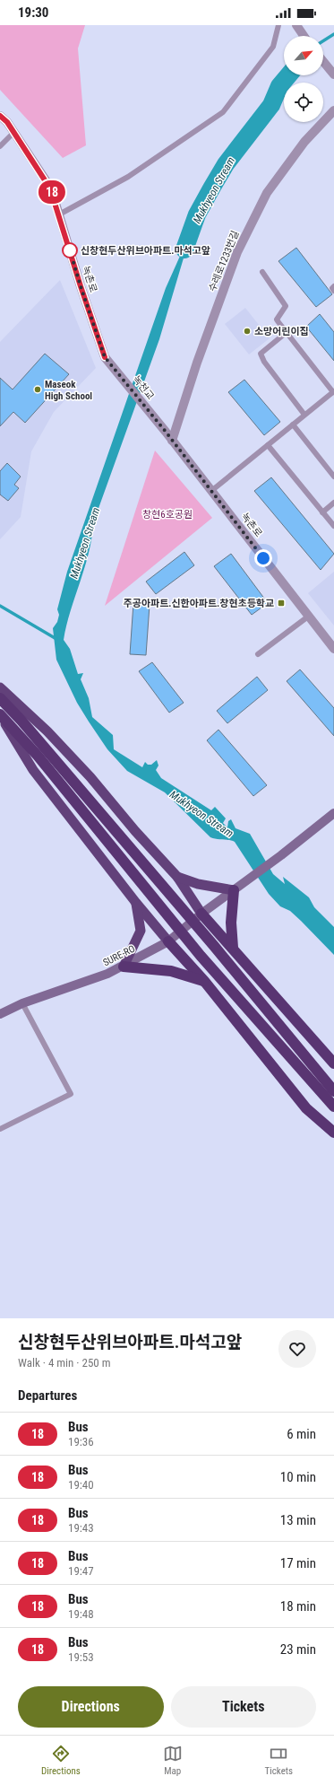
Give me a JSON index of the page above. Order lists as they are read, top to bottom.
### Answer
{
  "streets": {
    "main road": ["SURE-RO"],
    "street": ["수레로1233번길", "녹촌로", "녹천교"]
  },
  "crossings": [
    ["수레로1233번길", "녹촌로"],
    ["녹촌로", "녹천교"]
  ],
  "water": ["Mukhyeon Stream"],
  "parks": ["창현6호공원"],
  "places": {
    "other": ["신창현두산위브아파트.마석고앞", "소망어린이집", "Maseok High School"],
    "transit": ["주공아파트.신한아파트.창현초등학교"]
  },
  "lines": ["bus line 18"],
  "north": "top right",
  "page": {
    "status": "19:30",
    "on_map": "18",
    "heading": [
      ["신창현두산위브아파트.마석고앞", "Walk · 4 min · 250 m"],
      "Departures"
    ],
    "list": [
      {
        "mark": "18",
        "name": "Bus",
        "note": "19:36",
        "value": "6 min"
      },
      {
        "mark": "18",
        "name": "Bus",
        "note": "19:40",
        "value": "10 min"
      },
      {
        "mark": "18",
        "name": "Bus",
        "note": "19:43",
        "value": "13 min"
      },
      {
        "mark": "18",
        "name": "Bus",
        "note": "19:47",
        "value": "17 min"
      },
      {
        "mark": "18",
        "name": "Bus",
        "note": "19:48",
        "value": "18 min"
      },
      {
        "mark": "18",
        "name": "Bus",
        "note": "19:53",
        "value": "23 min"
      }
    ],
    "buttons": ["Directions", "Tickets"],
    "tabs": ["Directions", "Map", "Tickets"]
  }
}
